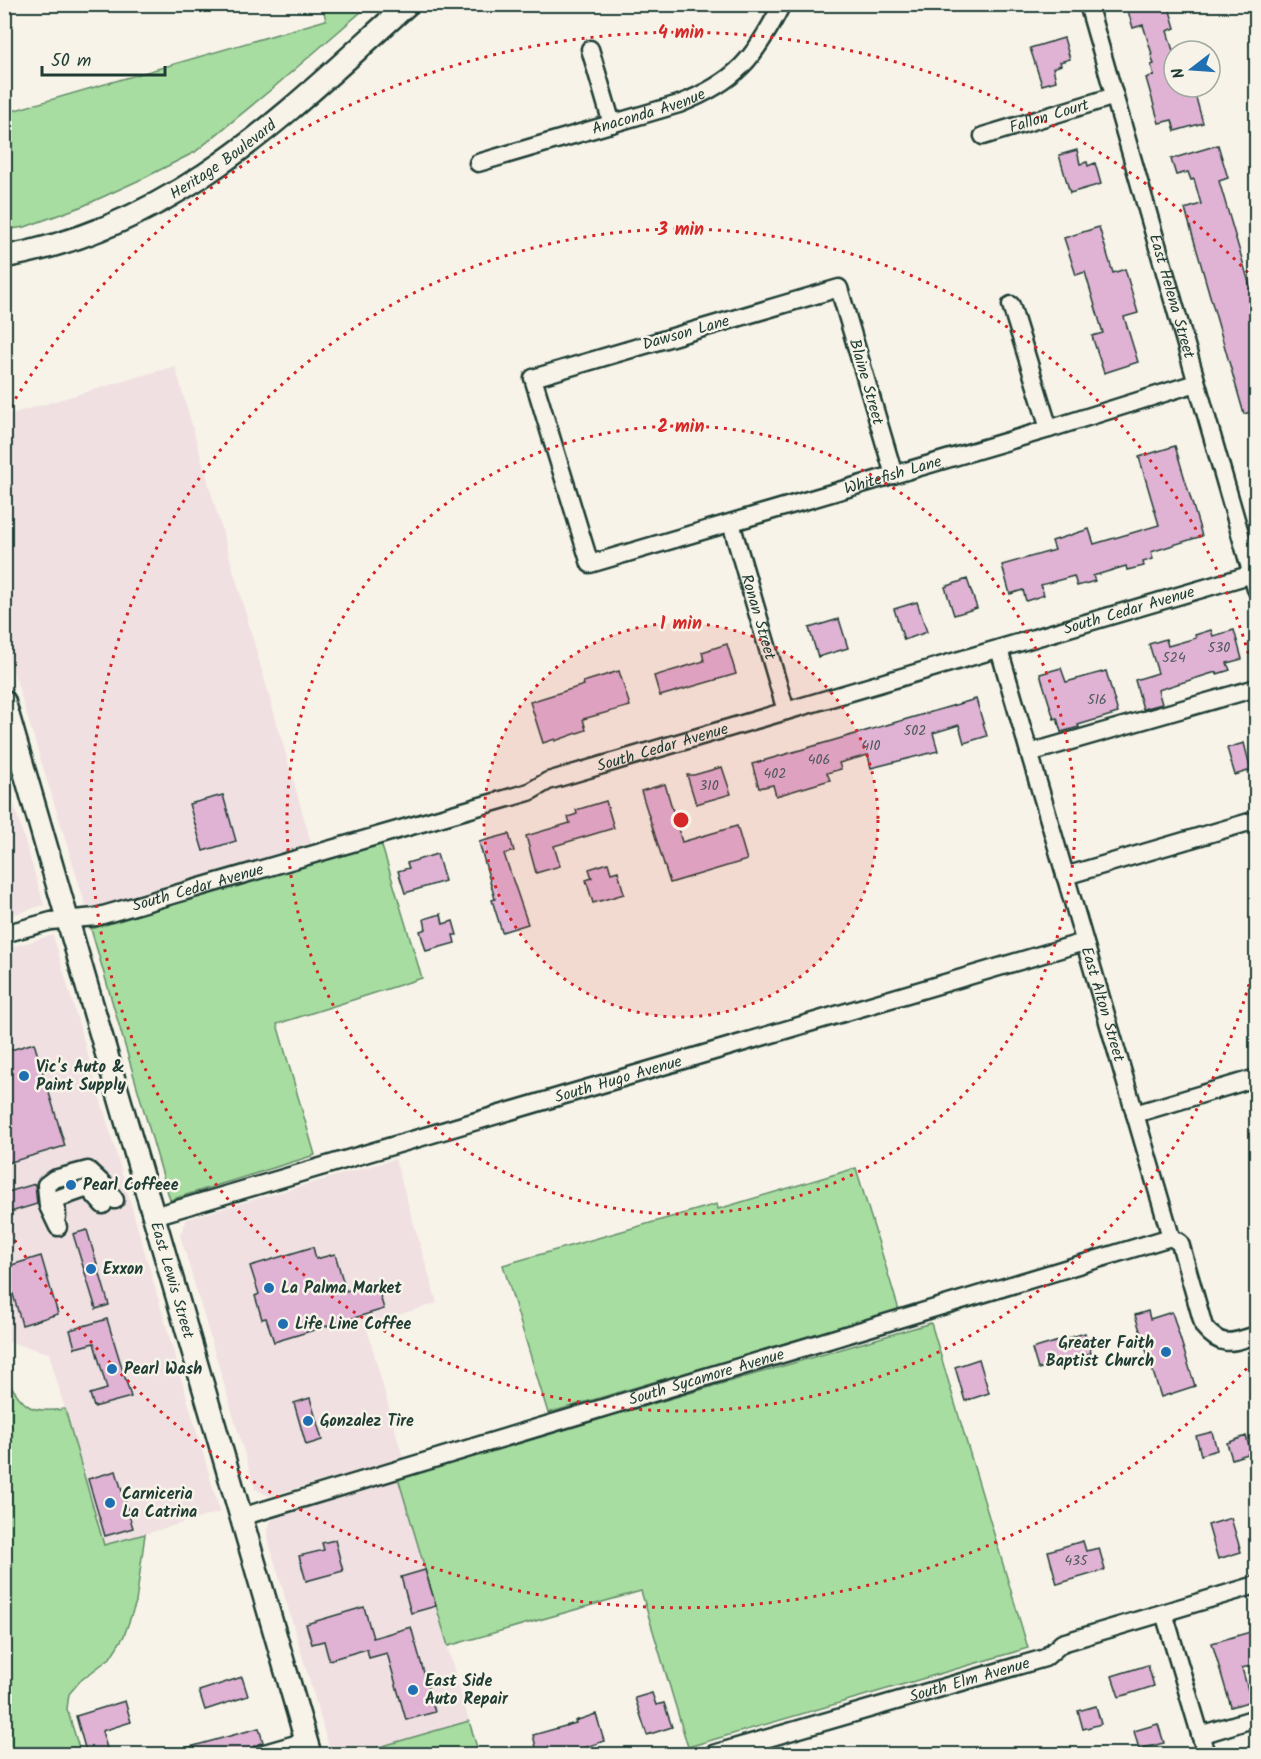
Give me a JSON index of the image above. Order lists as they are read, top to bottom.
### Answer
{
  "streets": {
    "main road": ["Heritage Boulevard", "East Lewis Street"],
    "street": [
      "Anaconda Avenue",
      "Fallon Court",
      "East Helena Street",
      "Dawson Lane",
      "Blaine Street",
      "Whitefish Lane",
      "South Cedar Avenue",
      "Ronan Street",
      "East Alton Street",
      "South Hugo Avenue",
      "South Sycamore Avenue",
      "South Elm Avenue"
    ]
  },
  "crossings": [
    ["Fallon Court", "East Helena Street"],
    ["East Helena Street", "Whitefish Lane"],
    ["East Helena Street", "South Cedar Avenue"],
    ["Dawson Lane", "Blaine Street"],
    ["Dawson Lane", "Whitefish Lane"],
    ["Blaine Street", "Whitefish Lane"],
    ["Whitefish Lane", "Ronan Street"],
    ["South Cedar Avenue", "Ronan Street"],
    ["South Cedar Avenue", "East Alton Street"],
    ["South Cedar Avenue", "East Lewis Street"],
    ["East Alton Street", "South Hugo Avenue"],
    ["East Alton Street", "South Sycamore Avenue"],
    ["South Hugo Avenue", "East Lewis Street"],
    ["East Lewis Street", "South Sycamore Avenue"]
  ],
  "places": [
    "Vic's Auto & Paint Supply",
    "Pearl Coffeee",
    "Exxon",
    "La Palma Market",
    "Life Line Coffee",
    "Greater Faith Baptist Church",
    "Pearl Wash",
    "Gonzalez Tire",
    "Carniceria La Catrina",
    "East Side Auto Repair"
  ],
  "house_numbers": [
    "530",
    "524",
    "516",
    "502",
    "410",
    "406",
    "402",
    "310",
    "435"
  ],
  "scale_bar": "50 m",
  "north": "left",
  "rings": [
    "4 min",
    "3 min",
    "2 min",
    "1 min"
  ]
}
